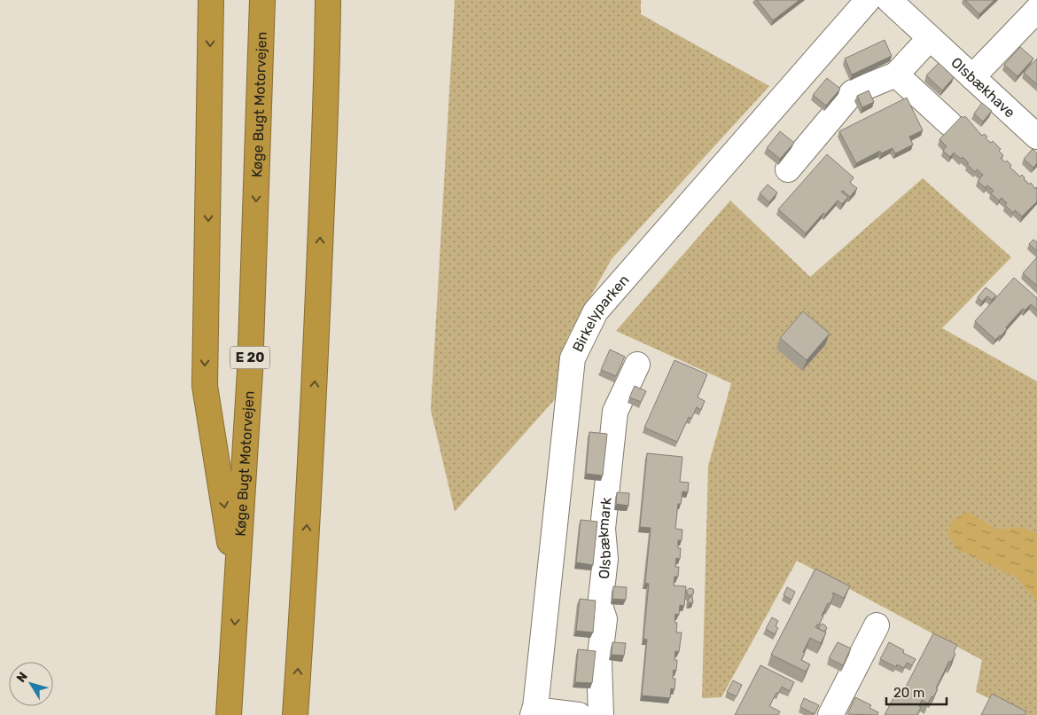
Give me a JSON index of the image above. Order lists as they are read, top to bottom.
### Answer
{
  "streets": {
    "highway": ["Køge Bugt Motorvejen", "E 20"],
    "street": ["Olsbækhave", "Birkelyparken", "Olsbækmark"]
  },
  "scale_bar": "20 m",
  "north": "top left"
}
